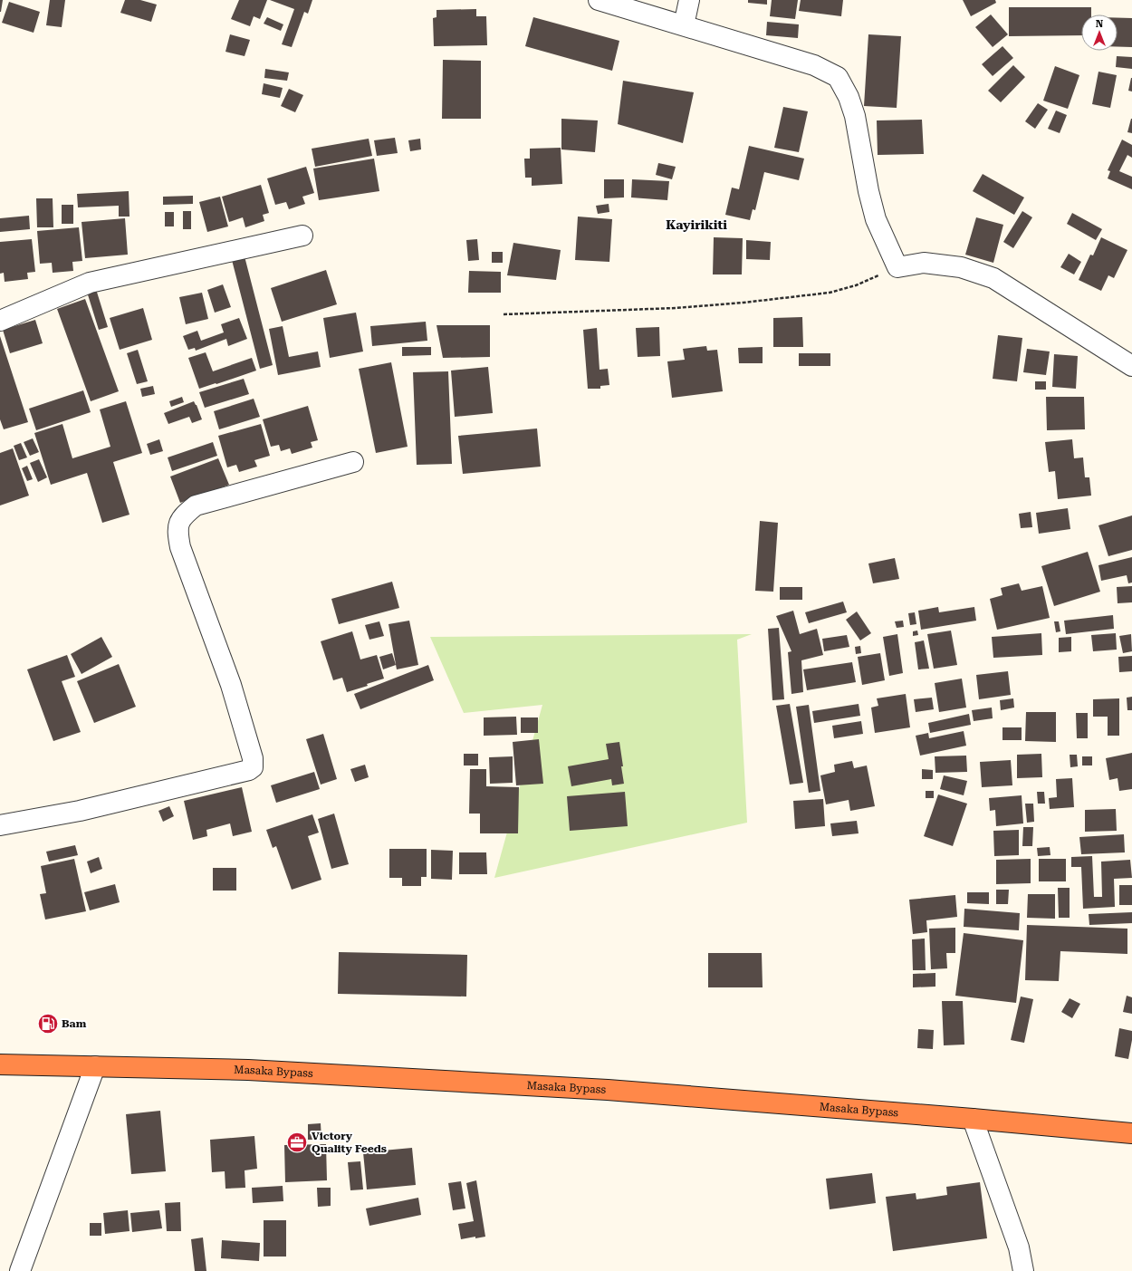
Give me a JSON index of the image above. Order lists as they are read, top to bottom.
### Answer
{
  "streets": {
    "highway": ["Masaka Bypass"]
  },
  "districts": ["Kayirikiti"],
  "places": {
    "fuel station": ["Bam"],
    "office": ["Victory Quality Feeds"]
  },
  "north": "top"
}
